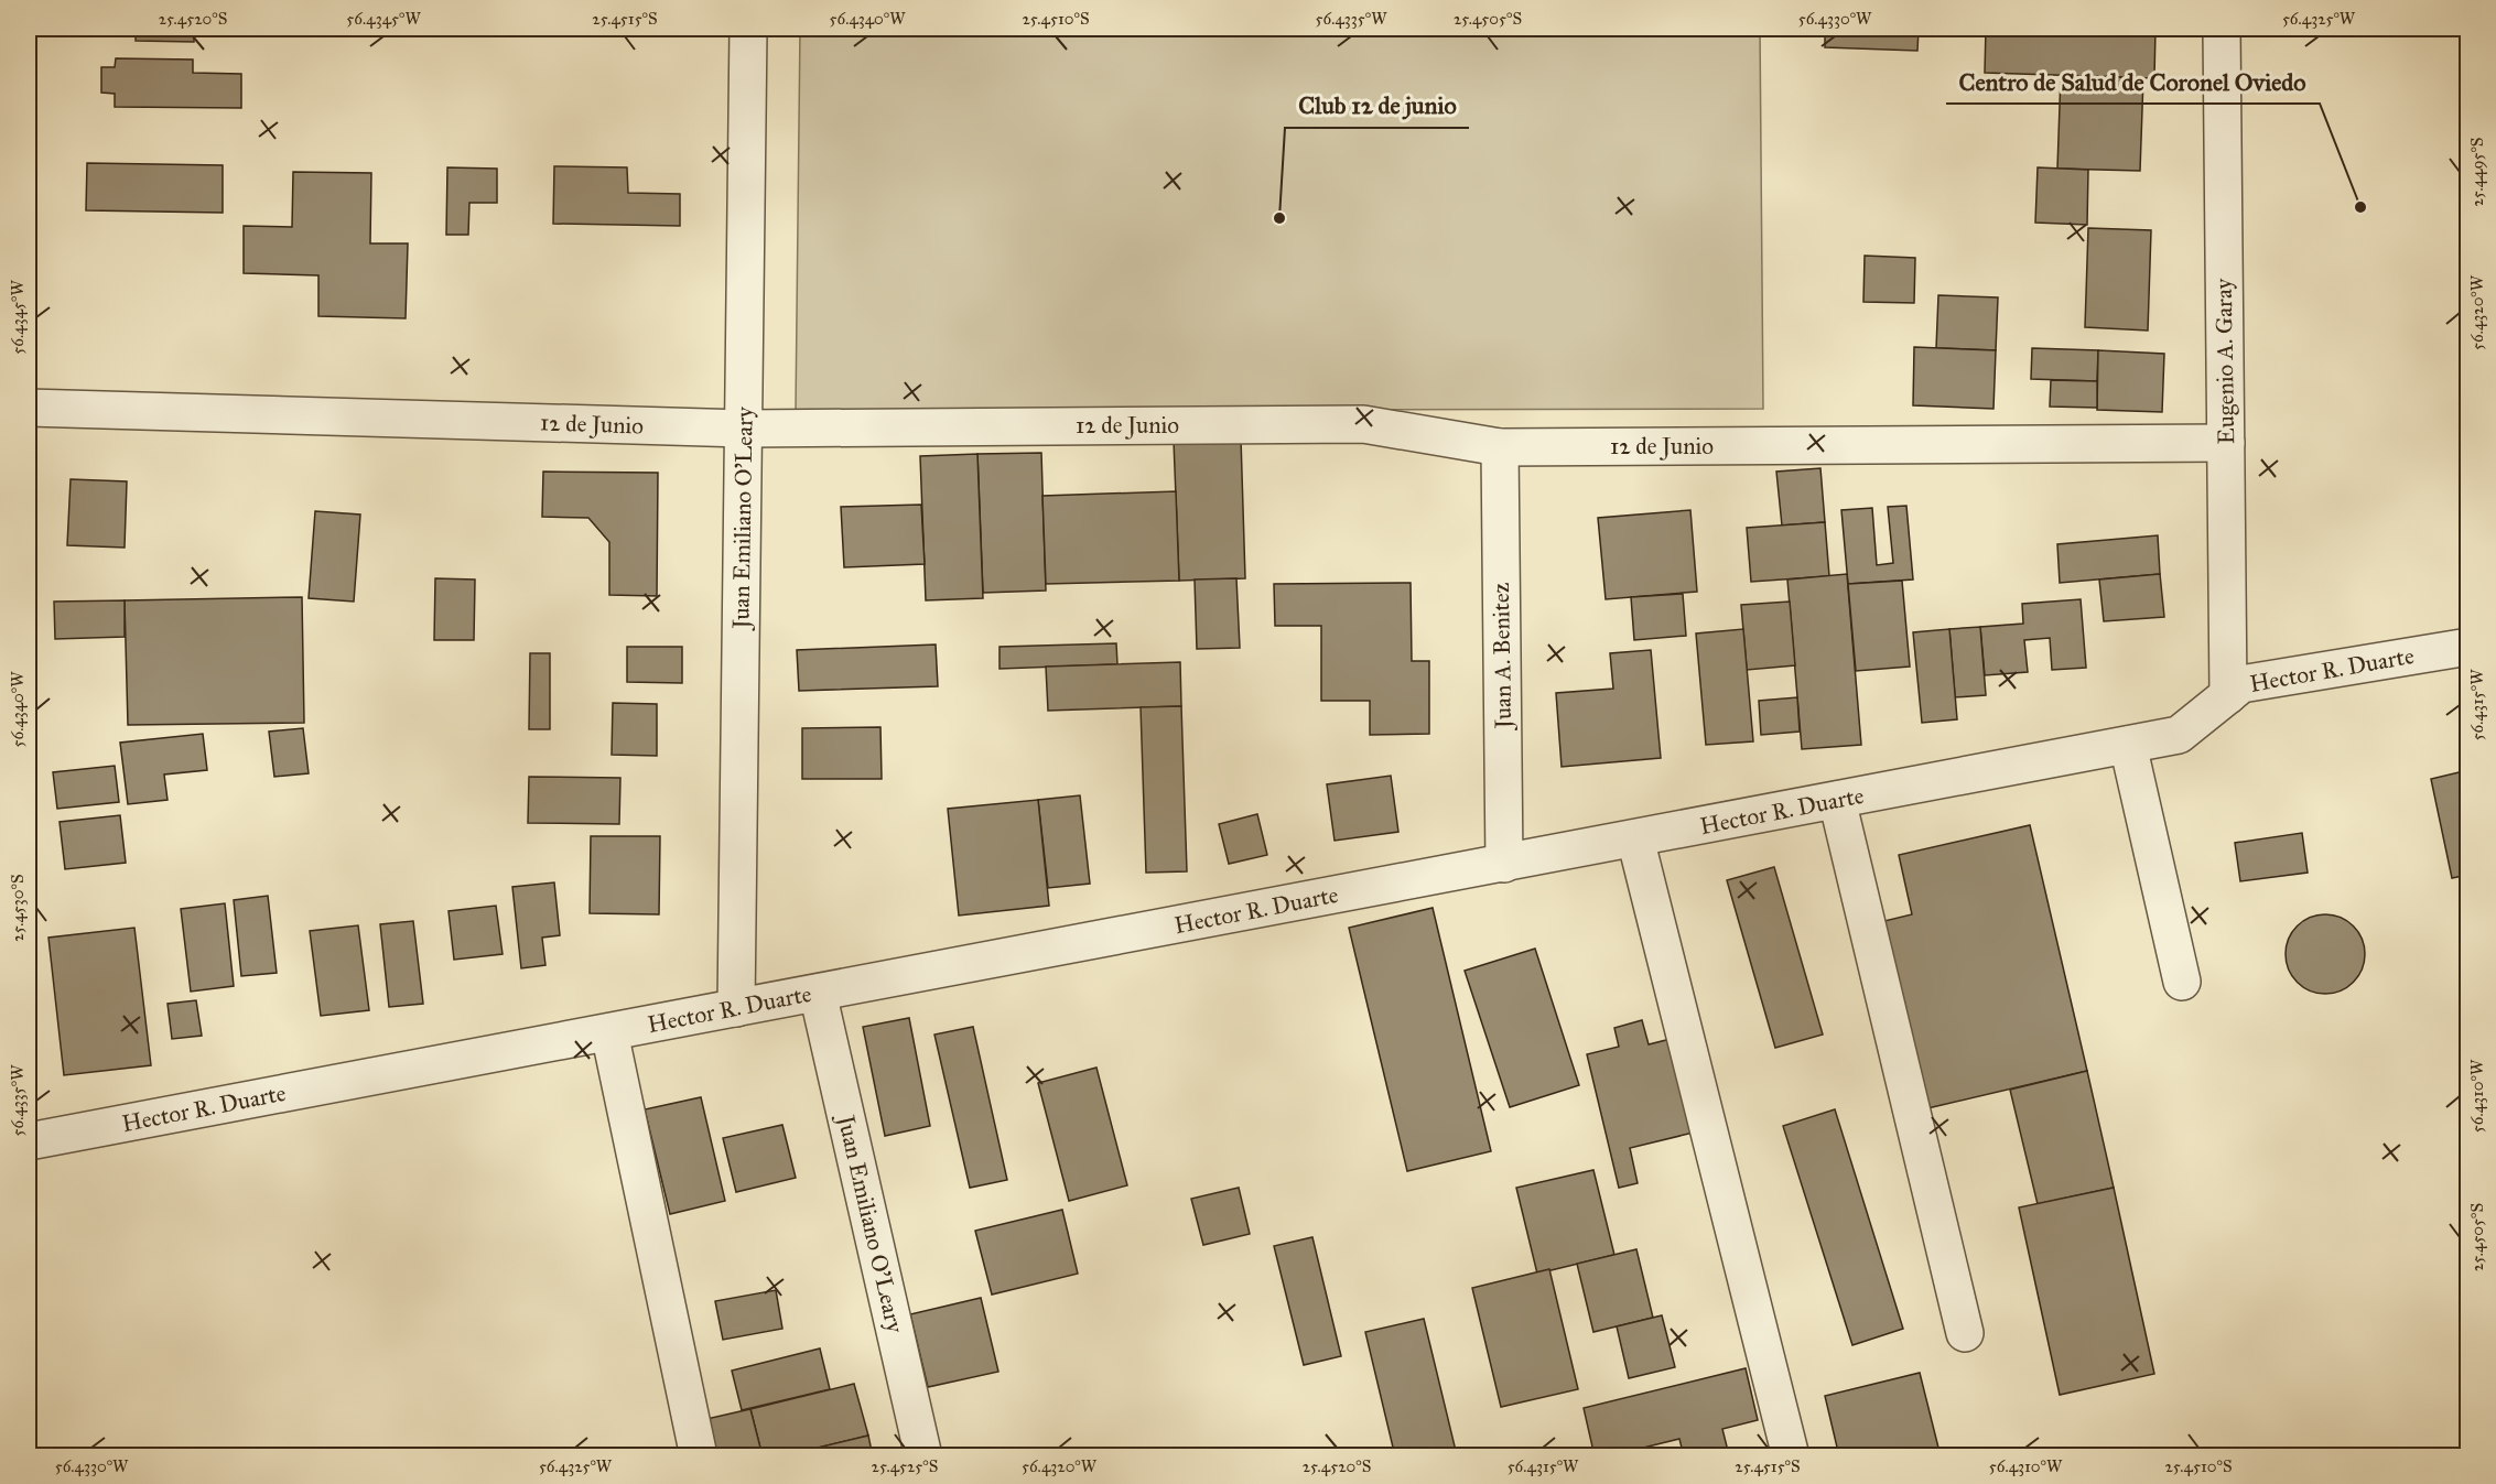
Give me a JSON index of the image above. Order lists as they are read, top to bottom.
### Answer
{
  "streets": {
    "street": [
      "Eugenio A. Garay",
      "12 de Junio",
      "Juan Emiliano O'Leary",
      "Juan A. Benitez",
      "Hector R. Duarte"
    ]
  },
  "crossings": [
    ["Eugenio A. Garay", "12 de Junio"],
    ["Eugenio A. Garay", "Hector R. Duarte"],
    ["12 de Junio", "Juan Emiliano O'Leary"],
    ["12 de Junio", "Juan A. Benitez"],
    ["Juan Emiliano O'Leary", "Hector R. Duarte"],
    ["Juan A. Benitez", "Hector R. Duarte"]
  ],
  "places": ["Centro de Salud de Coronel Oviedo", "Club 12 de junio"],
  "coordinates": [
    "25.4520°S",
    "56.4345°W",
    "25.4515°S",
    "56.4340°W",
    "25.4510°S",
    "56.4335°W",
    "25.4505°S",
    "56.4330°W",
    "56.4325°W",
    "25.4495°S",
    "56.4320°W",
    "56.4315°W",
    "25.4530°S",
    "56.4310°W",
    "25.4525°S"
  ]
}
